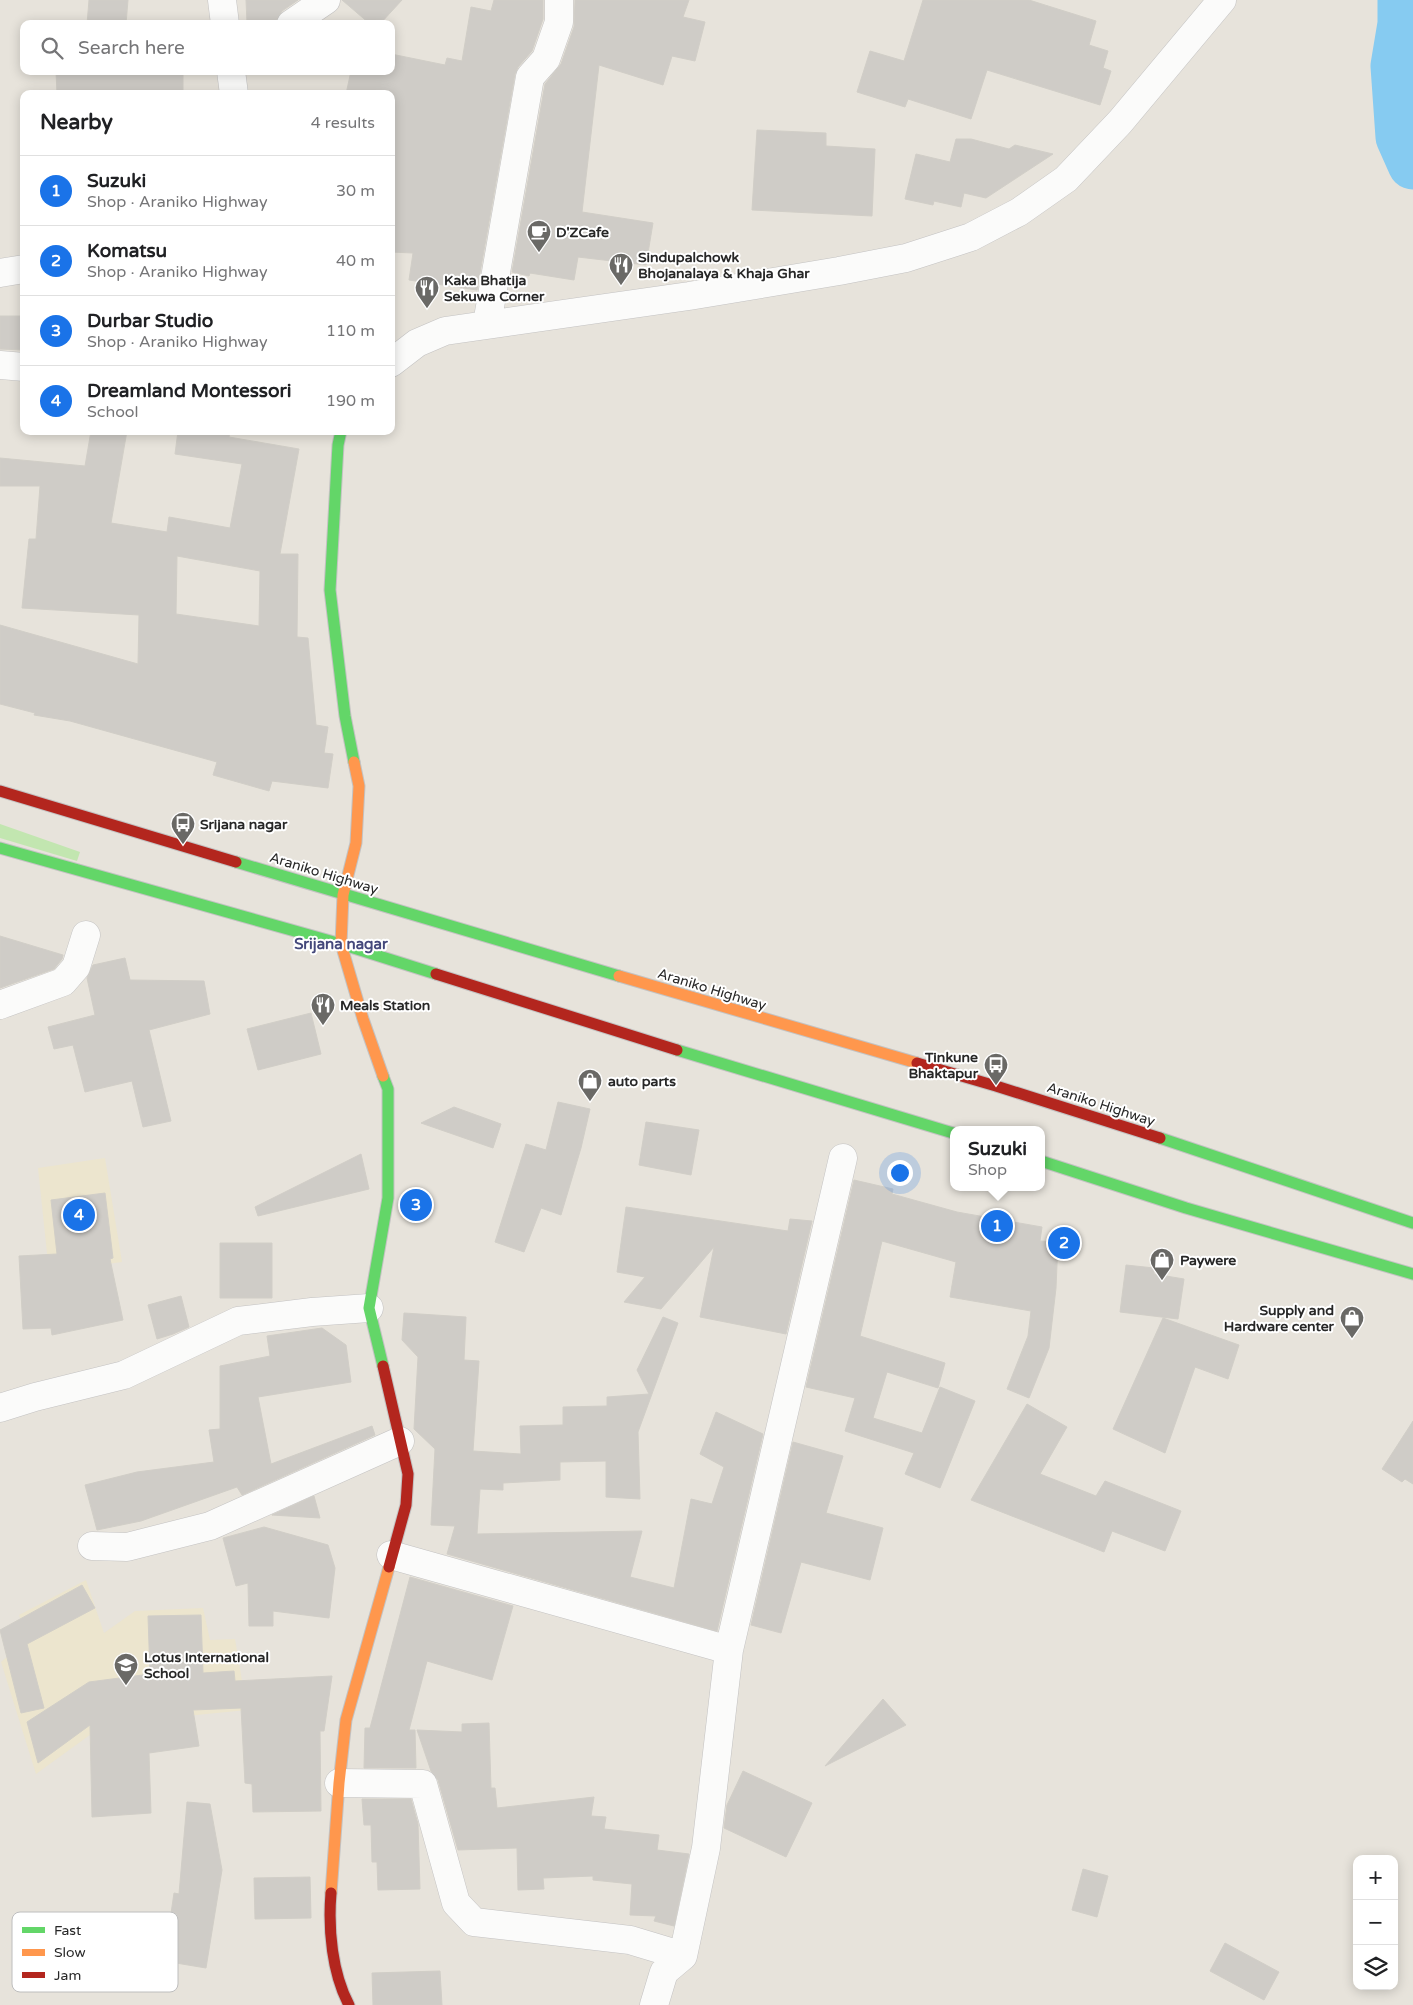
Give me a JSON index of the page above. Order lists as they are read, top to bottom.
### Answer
{
  "streets": {
    "main road": ["Araniko Highway"]
  },
  "districts": ["Srijana nagar"],
  "places": {
    "cafe": ["D'ZCafe"],
    "restaurant": ["Sindupalchowk Bhojanalaya & Khaja Ghar", "Kaka Bhatija Sekuwa Corner", "Meals Station"],
    "bus stop": ["Srijana nagar", "Tinkune Bhaktapur"],
    "shop": ["auto parts", "Paywere", "Supply and Hardware center"],
    "school or university": ["Lotus International School"]
  },
  "legend": ["Fast", "Slow", "Jam"],
  "page": {
    "search": "Search here",
    "heading": ["Nearby", "4 results"],
    "list": [
      {
        "mark": "1",
        "name": "Suzuki",
        "note": "Shop · Araniko Highway",
        "value": "30 m"
      },
      {
        "mark": "2",
        "name": "Komatsu",
        "note": "Shop · Araniko Highway",
        "value": "40 m"
      },
      {
        "mark": "3",
        "name": "Durbar Studio",
        "note": "Shop · Araniko Highway",
        "value": "110 m"
      },
      {
        "mark": "4",
        "name": "Dreamland Montessori",
        "note": "School",
        "value": "190 m"
      }
    ],
    "popup": ["Suzuki", "Shop"],
    "pins": [
      "3",
      "4",
      "1",
      "2"
    ],
    "map_buttons": ["+", "−"]
  }
}
